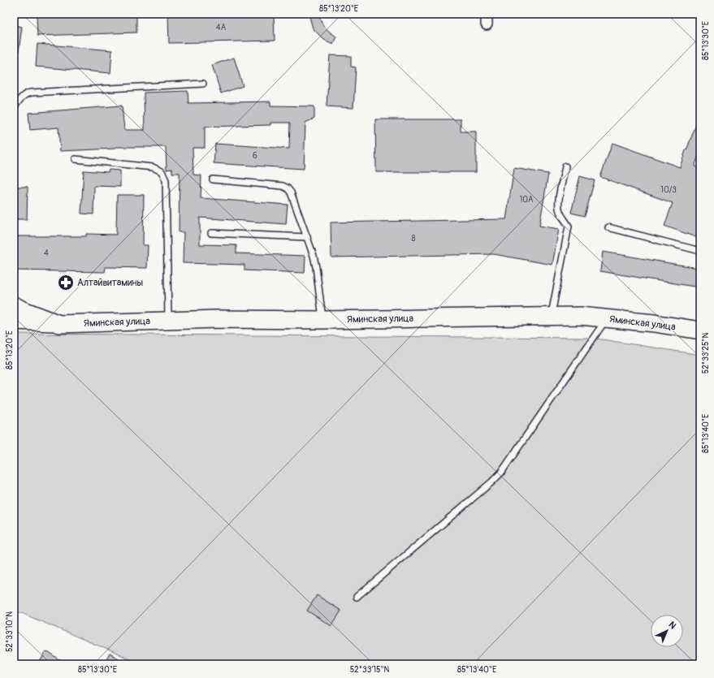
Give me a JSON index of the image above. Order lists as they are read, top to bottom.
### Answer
{
  "streets": {
    "main road": ["Яминская улица"]
  },
  "places": {
    "pharmacy": ["Алтайвитамины"]
  },
  "house_numbers": [
    "4А",
    "6",
    "10/3",
    "10А",
    "8",
    "4"
  ],
  "north": "top right",
  "coordinates": [
    "85°13'20\"E",
    "85°13'30\"E",
    "52°33'25\"N",
    "85°13'40\"E",
    "52°33'10\"N",
    "52°33'15\"N"
  ]
}
